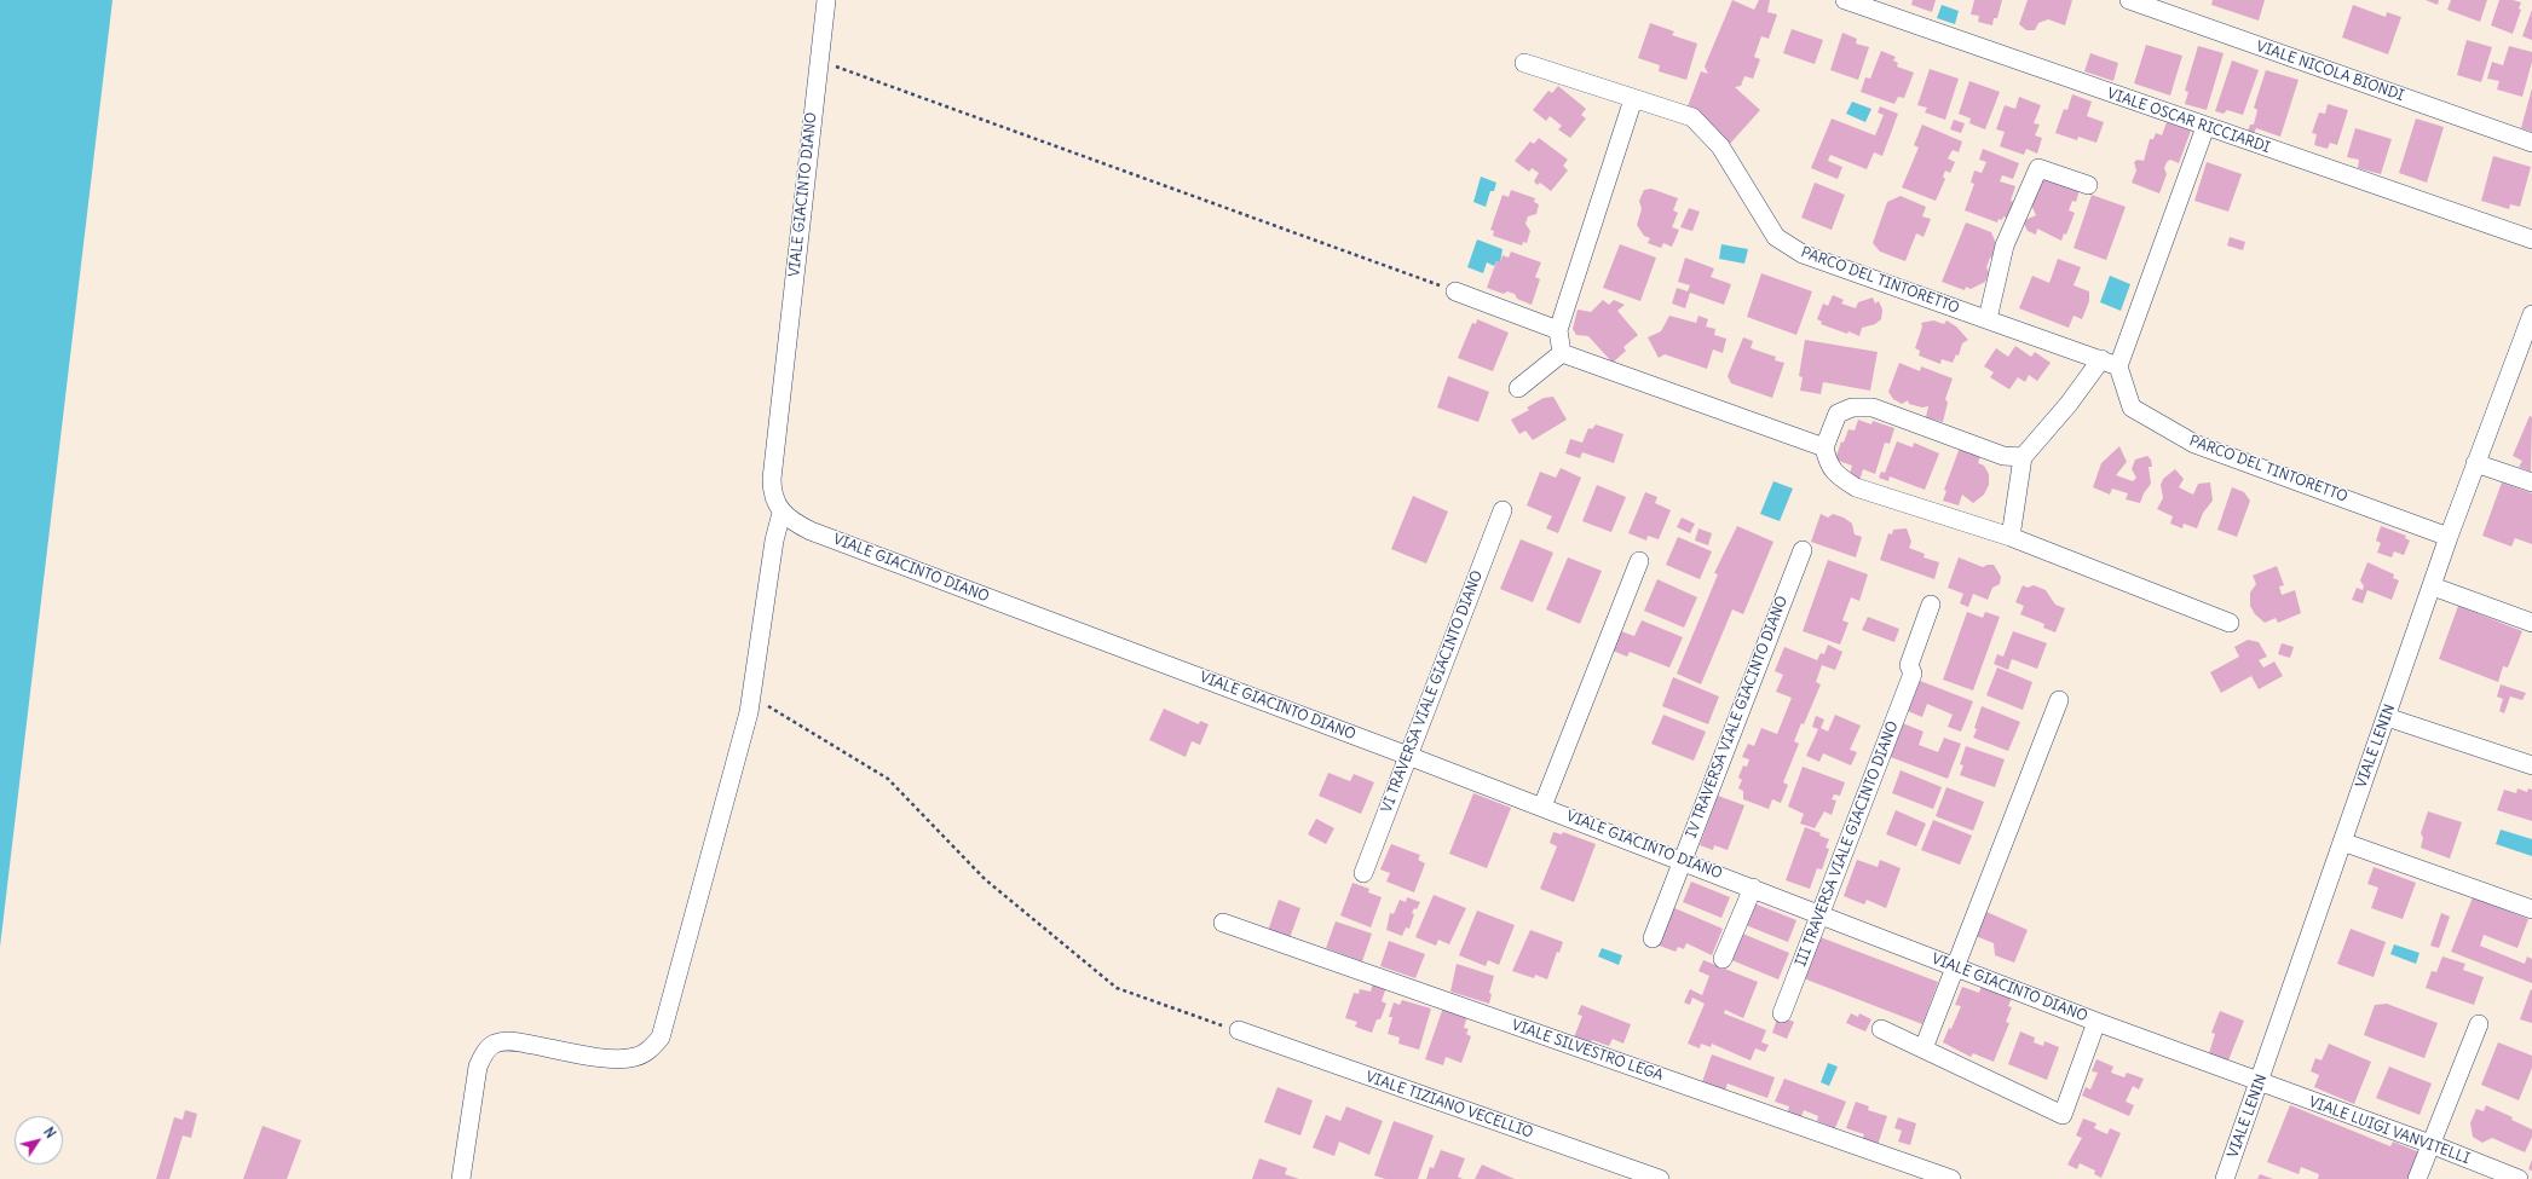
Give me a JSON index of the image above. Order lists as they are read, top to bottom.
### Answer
{
  "streets": {
    "street": [
      "VIALE NICOLA BIONDI",
      "VIALE OSCAR RICCIARDI",
      "VIALE GIACINTO DIANO",
      "PARCO DEL TINTORETTO",
      "VI TRAVERSA VIALE GIACINTO DIANO",
      "IV TRAVERSA VIALE GIACINTO DIANO",
      "VIALE LENIN",
      "III TRAVERSA VIALE GIACINTO DIANO",
      "VIALE SILVESTRO LEGA",
      "VIALE TIZIANO VECELLIO",
      "VIALE LUIGI VANVITELLI"
    ]
  },
  "crossings": [
    ["VIALE GIACINTO DIANO", "VI TRAVERSA VIALE GIACINTO DIANO"],
    ["VIALE GIACINTO DIANO", "IV TRAVERSA VIALE GIACINTO DIANO"],
    ["VIALE GIACINTO DIANO", "VIALE LENIN"],
    ["VIALE GIACINTO DIANO", "III TRAVERSA VIALE GIACINTO DIANO"],
    ["VIALE GIACINTO DIANO", "VIALE LUIGI VANVITELLI"],
    ["PARCO DEL TINTORETTO", "VIALE LENIN"],
    ["VIALE LENIN", "VIALE LUIGI VANVITELLI"]
  ],
  "north": "top right"
}
